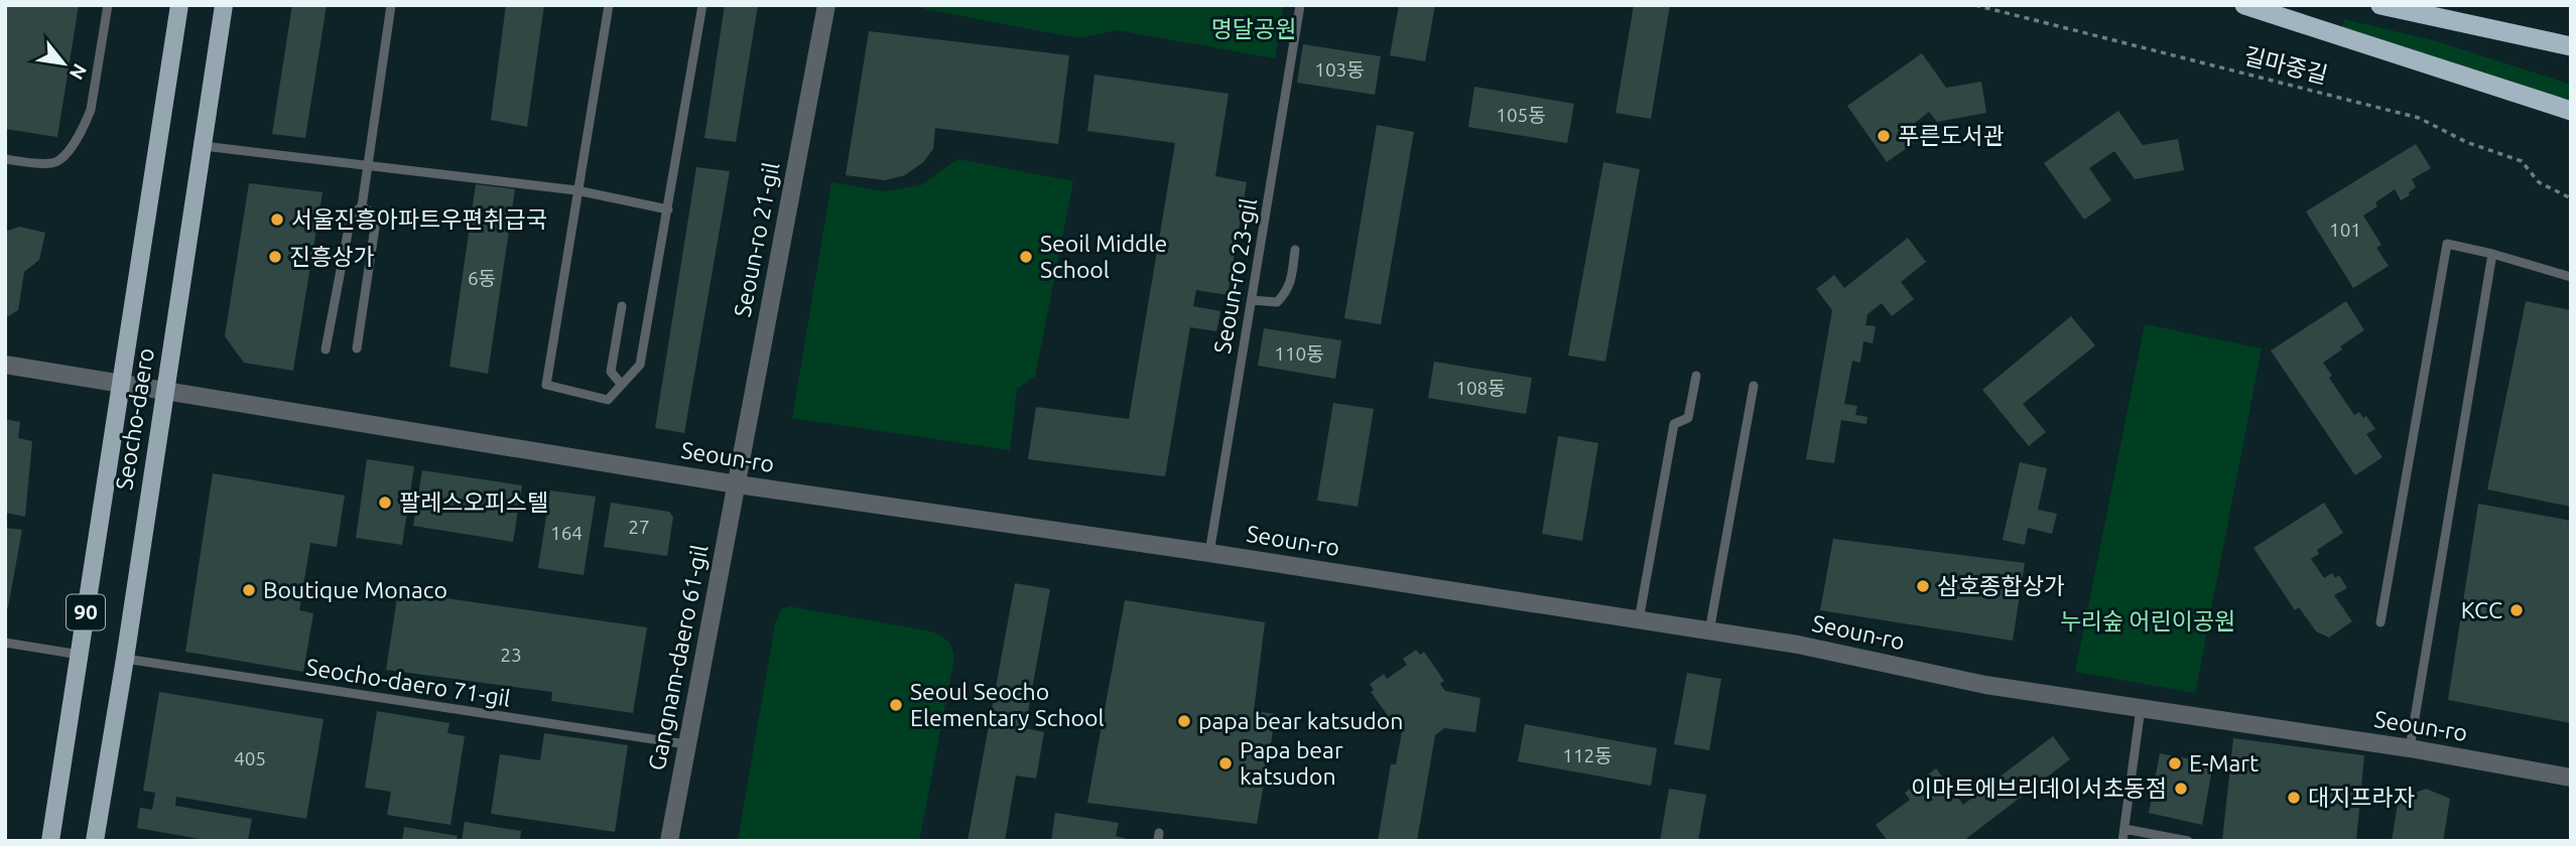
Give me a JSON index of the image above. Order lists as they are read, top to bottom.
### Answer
{
  "streets": {
    "main road": ["Seocho-daero", "90"],
    "street": ["Seoun-ro 21-gil", "Seoun-ro", "Gangnam-daero 61-gil"],
    "lane": ["Seoun-ro 23-gil", "Seocho-daero 71-gil"],
    "path": ["길마중길"]
  },
  "crossings": [
    ["Seoun-ro 21-gil", "Seoun-ro"],
    ["Seoun-ro 21-gil", "Gangnam-daero 61-gil"],
    ["Seoun-ro 23-gil", "Seoun-ro"],
    ["Seocho-daero", "Seoun-ro"],
    ["Seocho-daero", "Seocho-daero 71-gil"],
    ["Seoun-ro", "Gangnam-daero 61-gil"],
    ["Gangnam-daero 61-gil", "Seocho-daero 71-gil"]
  ],
  "parks": ["명달공원", "누리숲 어린이공원"],
  "places": [
    "푸른도서관",
    "서울진흥아파트우편취급국",
    "진흥상가",
    "Seoil Middle School",
    "팔레스오피스텔",
    "삼호종합상가",
    "Boutique Monaco",
    "KCC",
    "Seoul Seocho Elementary School",
    "papa bear katsudon",
    "Papa bear katsudon",
    "E-Mart",
    "이마트에브리데이서초동점",
    "대지프라자"
  ],
  "house_numbers": [
    "103동",
    "105동",
    "101",
    "6동",
    "110동",
    "108동",
    "27",
    "164",
    "23",
    "112동",
    "405"
  ],
  "north": "bottom right"
}
